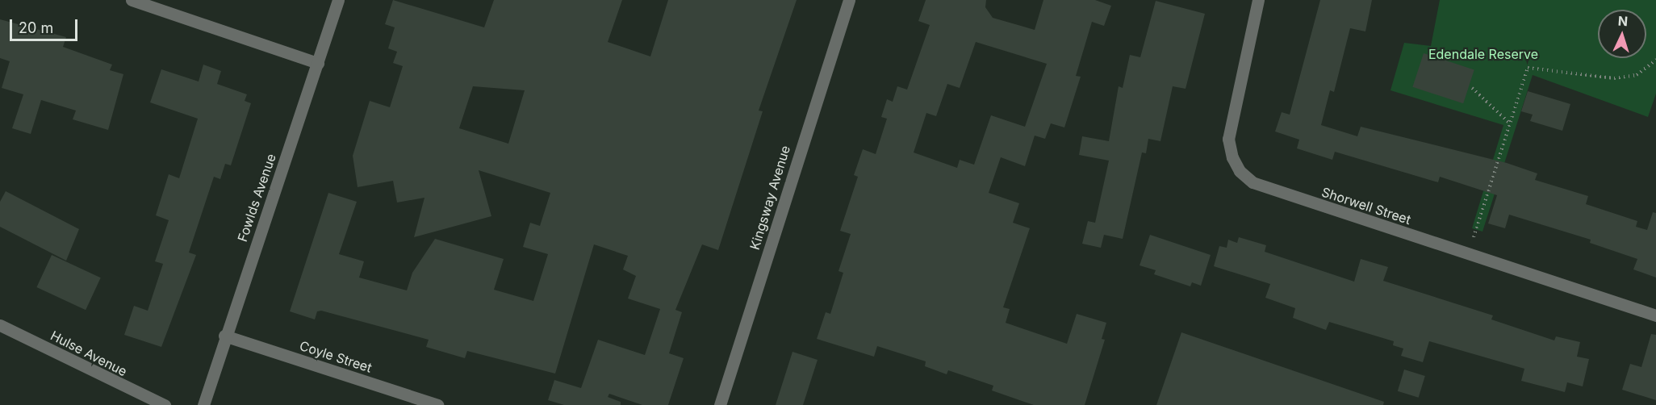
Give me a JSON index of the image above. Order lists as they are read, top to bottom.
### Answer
{
  "streets": {
    "street": [
      "Fowlds Avenue",
      "Kingsway Avenue",
      "Shorwell Street",
      "Hulse Avenue",
      "Coyle Street"
    ]
  },
  "crossings": [
    ["Fowlds Avenue", "Coyle Street"]
  ],
  "parks": ["Edendale Reserve"],
  "scale_bar": "20 m",
  "north": "top"
}
